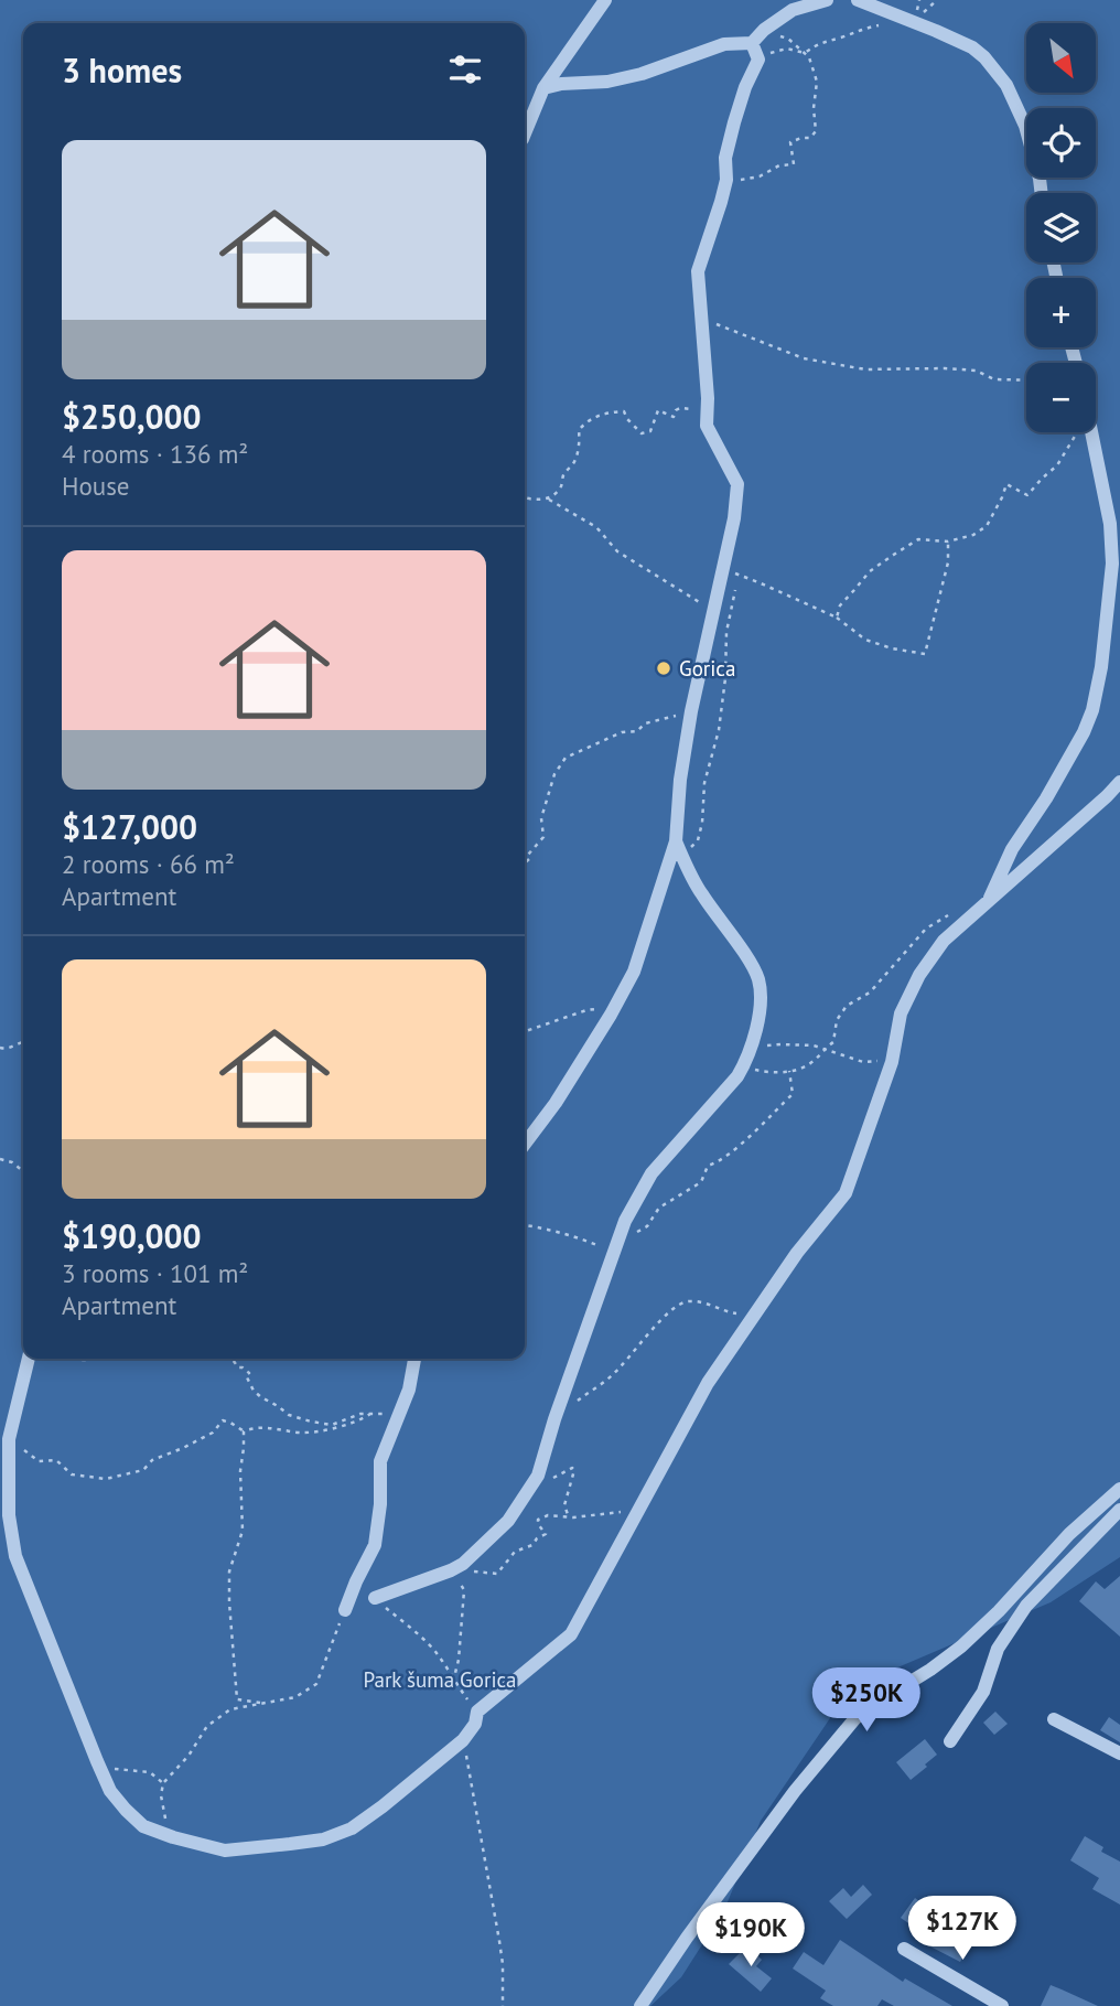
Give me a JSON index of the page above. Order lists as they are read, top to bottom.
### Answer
{
  "parks": ["Park šuma Gorica"],
  "places": ["Gorica"],
  "north": "bottom right",
  "page": {
    "map_buttons": ["+", "−"],
    "heading": "3 homes",
    "list": [
      {
        "name": "$250,000",
        "note": "4 rooms · 136 m² · House"
      },
      {
        "name": "$127,000",
        "note": "2 rooms · 66 m² · Apartment"
      },
      {
        "name": "$190,000",
        "note": "3 rooms · 101 m² · Apartment"
      }
    ],
    "price": ["$250K", "$127K", "$190K"]
  }
}
